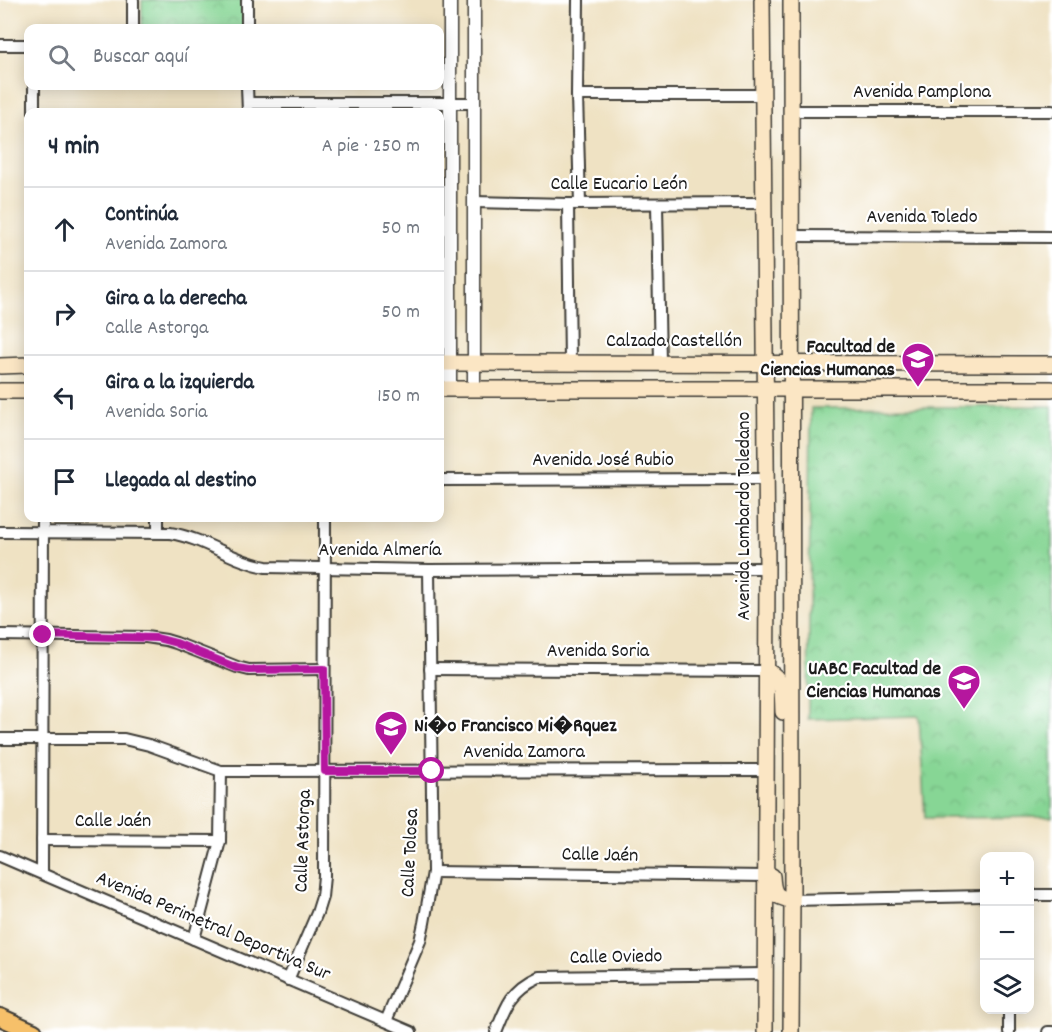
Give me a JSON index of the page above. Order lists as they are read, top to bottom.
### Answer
{
  "streets": {
    "main road": ["Calzada Castellón", "Avenida Lombardo Toledano"],
    "street": [
      "Avenida Pamplona",
      "Calle Eucario León",
      "Avenida Toledo",
      "Avenida José Rubio",
      "Avenida Almería",
      "Avenida Soria",
      "Avenida Zamora",
      "Calle Jaén",
      "Calle Astorga",
      "Calle Tolosa",
      "Avenida Perimetral Deportiva Sur",
      "Calle Oviedo"
    ]
  },
  "crossings": [
    ["Calle Eucario León", "Avenida Lombardo Toledano"],
    ["Calzada Castellón", "Avenida Lombardo Toledano"],
    ["Avenida José Rubio", "Avenida Lombardo Toledano"],
    ["Avenida Lombardo Toledano", "Avenida Almería"],
    ["Avenida Lombardo Toledano", "Avenida Soria"],
    ["Avenida Lombardo Toledano", "Avenida Zamora"],
    ["Avenida Lombardo Toledano", "Calle Jaén"],
    ["Avenida Lombardo Toledano", "Calle Oviedo"],
    ["Avenida Almería", "Calle Astorga"],
    ["Avenida Almería", "Calle Tolosa"],
    ["Avenida Soria", "Calle Tolosa"],
    ["Avenida Zamora", "Calle Astorga"],
    ["Avenida Zamora", "Calle Tolosa"],
    ["Calle Jaén", "Calle Tolosa"],
    ["Calle Astorga", "Avenida Perimetral Deportiva Sur"],
    ["Calle Tolosa", "Avenida Perimetral Deportiva Sur"]
  ],
  "places": {
    "school or university": ["Facultad de Ciencias Humanas", "UABC Facultad de Ciencias Humanas", "Ni�o Francisco Mi�Rquez"]
  },
  "page": {
    "search": "Buscar aquí",
    "heading": ["4 min", "A pie · 250 m"],
    "list": [
      ["Continúa", "Avenida Zamora", "50 m"],
      ["Gira a la derecha", "Calle Astorga", "50 m"],
      ["Gira a la izquierda", "Avenida Soria", "150 m"],
      "Llegada al destino"
    ],
    "map_buttons": ["+", "−"]
  }
}
